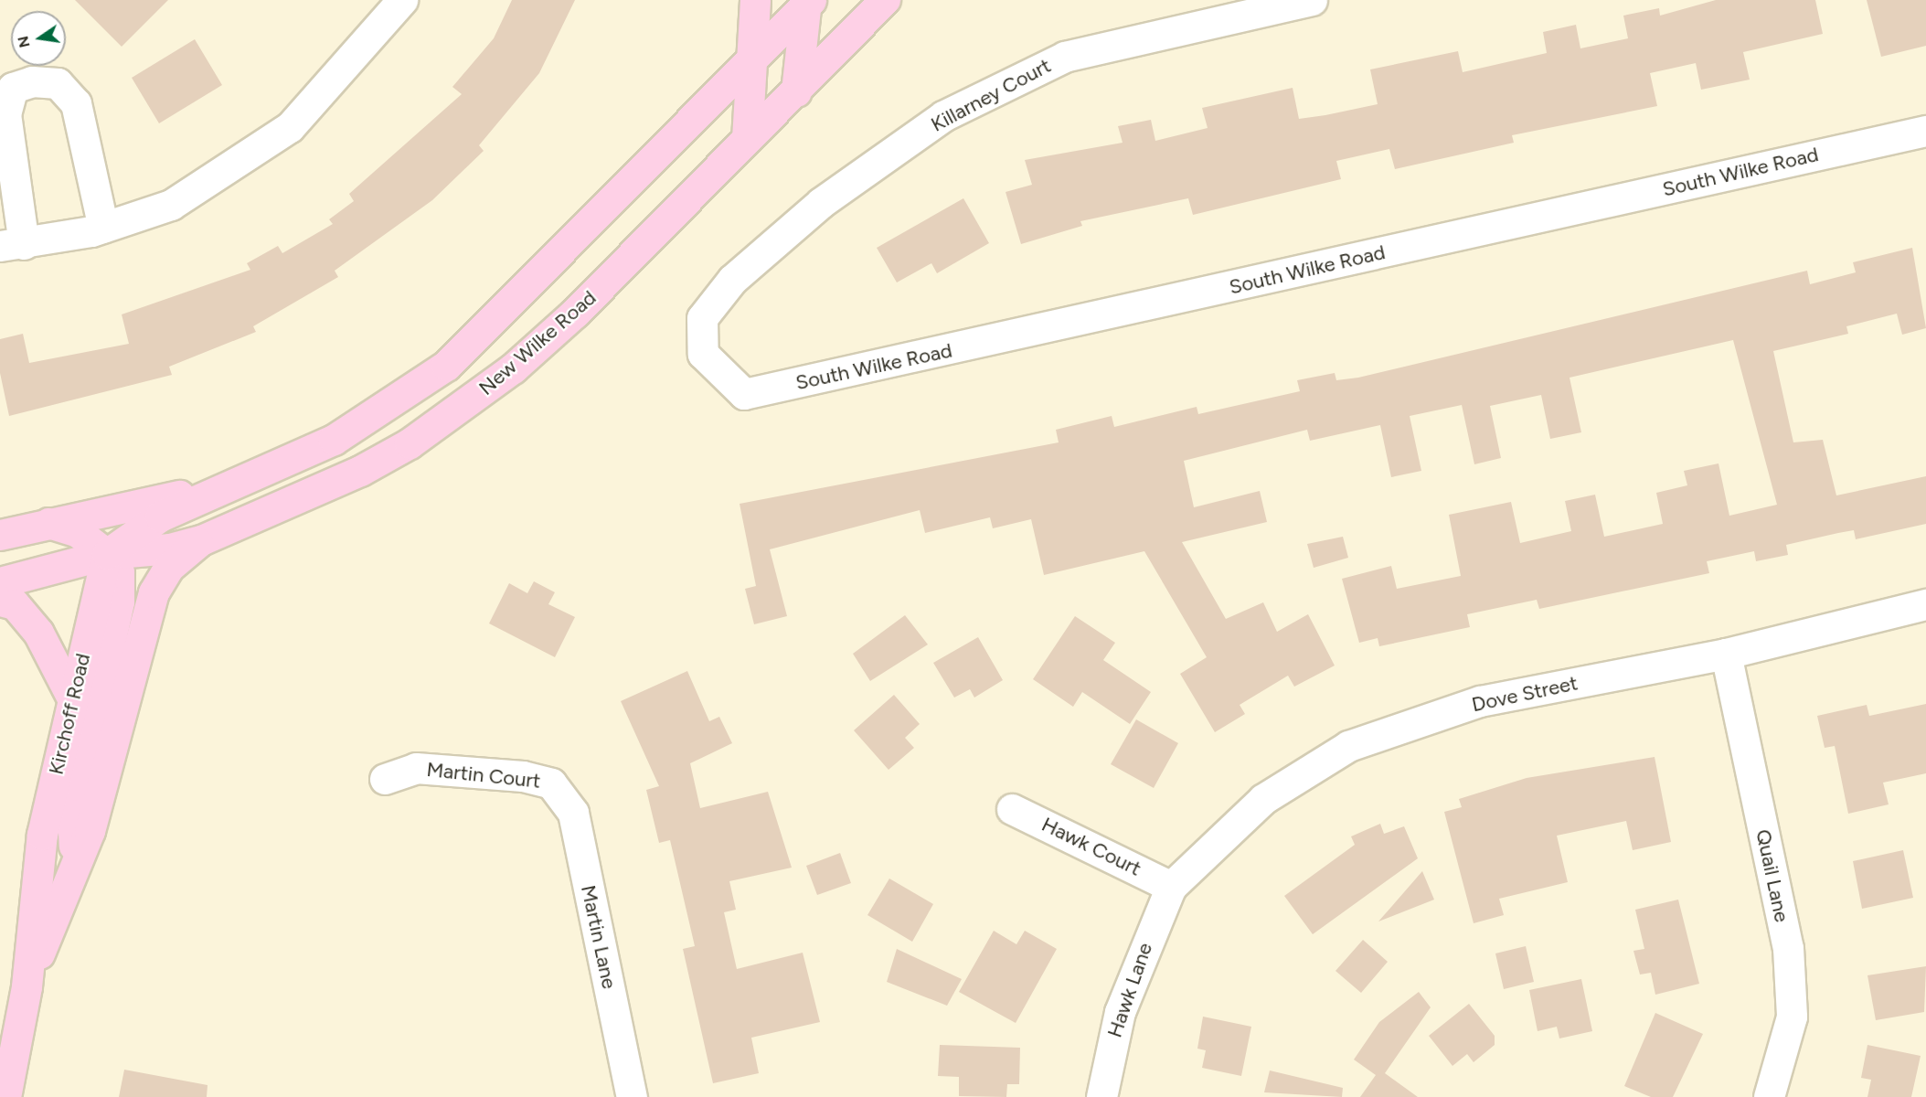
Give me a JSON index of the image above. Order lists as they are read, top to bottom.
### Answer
{
  "streets": {
    "main road": ["New Wilke Road", "Kirchoff Road"],
    "street": [
      "Killarney Court",
      "South Wilke Road",
      "Dove Street",
      "Martin Court",
      "Hawk Court",
      "Quail Lane",
      "Martin Lane",
      "Hawk Lane"
    ]
  },
  "crossings": [
    ["Killarney Court", "South Wilke Road"],
    ["New Wilke Road", "Kirchoff Road"],
    ["Dove Street", "Hawk Court"],
    ["Dove Street", "Quail Lane"],
    ["Dove Street", "Hawk Lane"],
    ["Martin Court", "Martin Lane"],
    ["Hawk Court", "Hawk Lane"]
  ],
  "north": "left"
}
